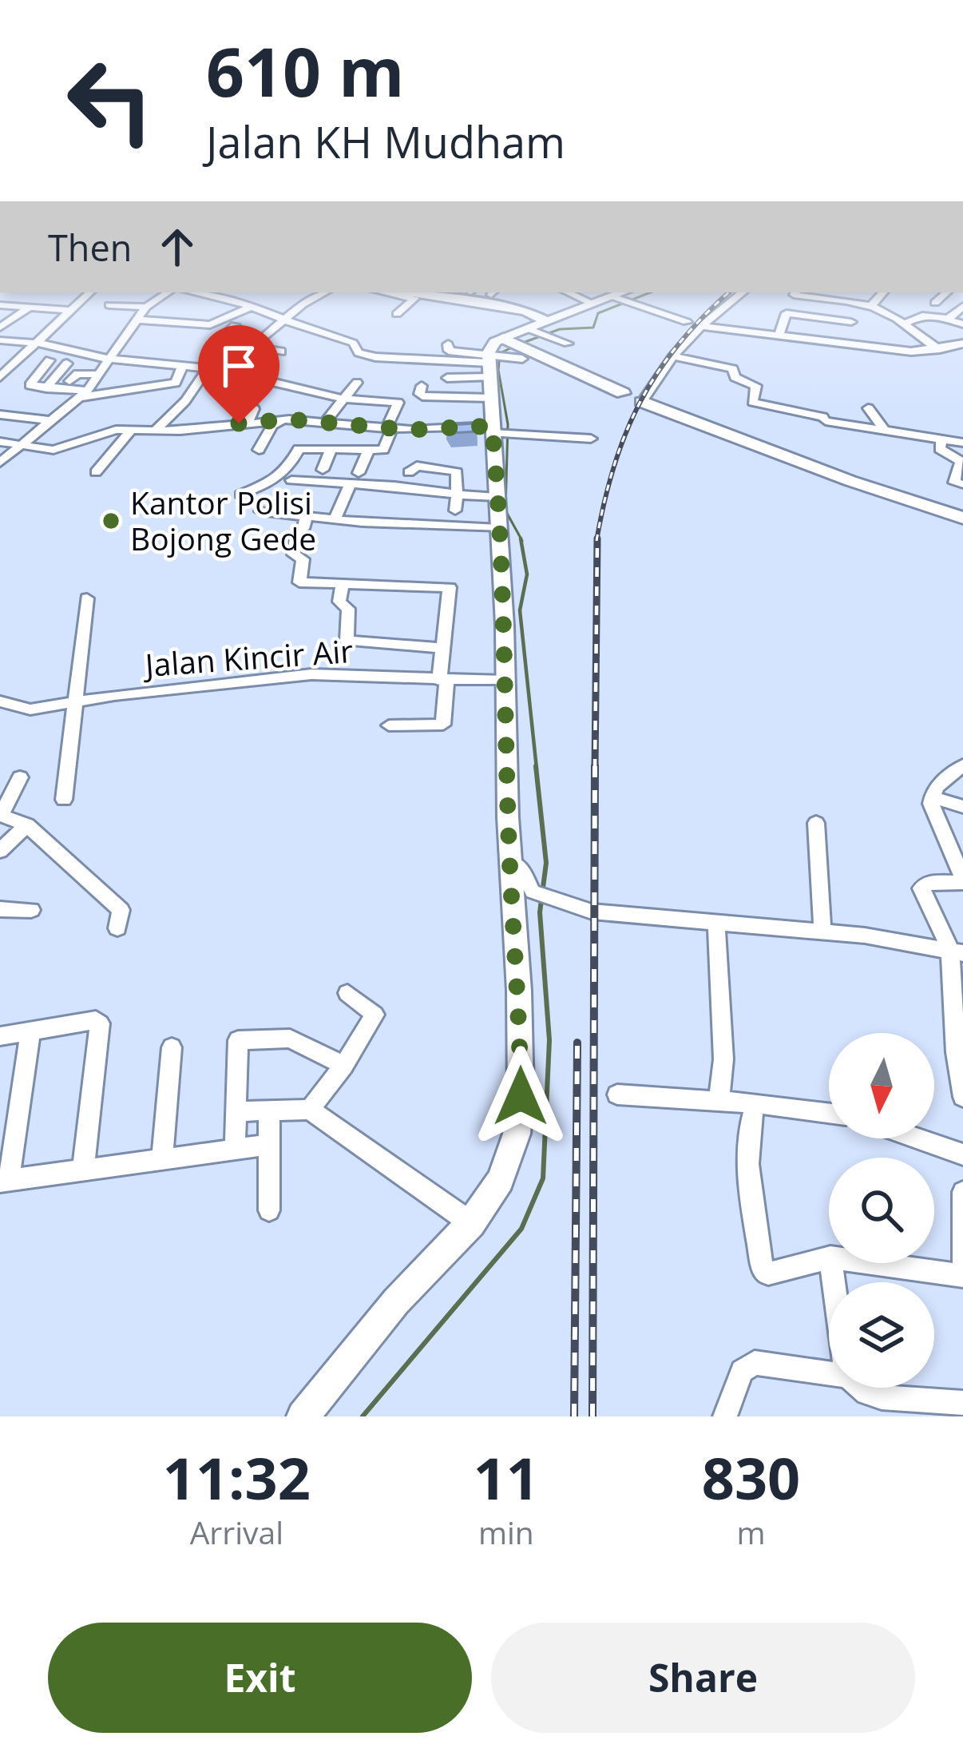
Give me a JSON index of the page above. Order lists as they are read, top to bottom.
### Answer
{
  "streets": {
    "street": ["Jalan Kincir Air"]
  },
  "places": ["Kantor Polisi Bojong Gede"],
  "north": "bottom",
  "page": {
    "turn": ["610 m", "Jalan KH Mudham"],
    "then": "Then",
    "eta": [
      "11:32",
      "Arrival",
      "11",
      "min",
      "830",
      "m"
    ],
    "buttons": ["Exit", "Share"]
  }
}
